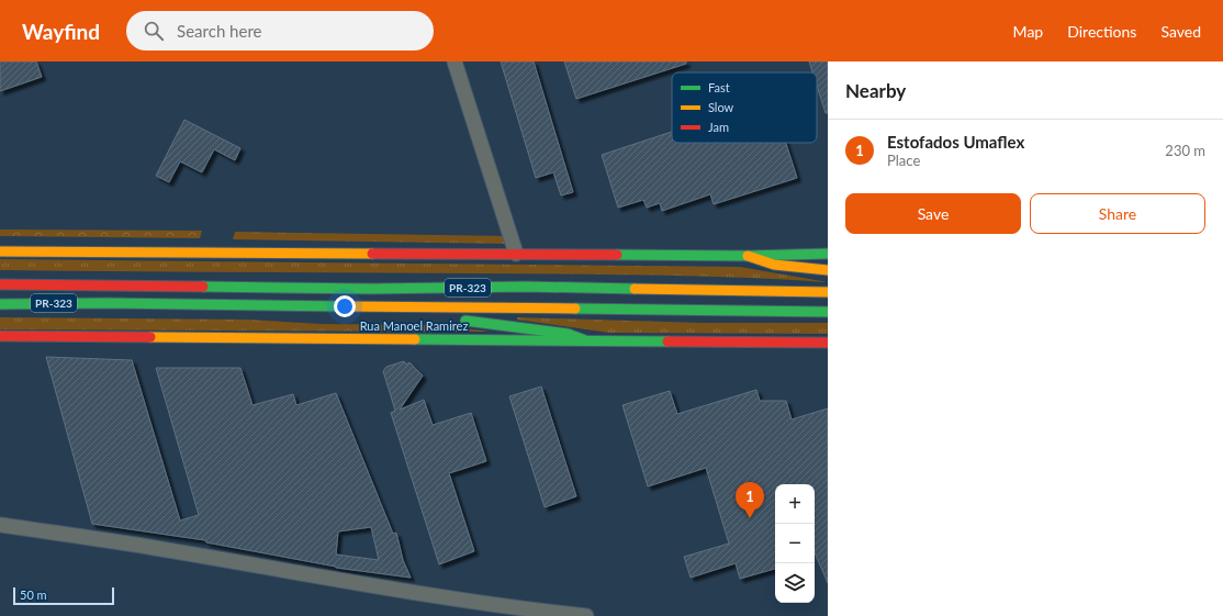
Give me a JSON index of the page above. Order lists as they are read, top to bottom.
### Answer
{
  "streets": {
    "main road": ["PR-323", "Rua Manoel Ramirez"]
  },
  "legend": ["Fast", "Slow", "Jam"],
  "scale_bar": "50 m",
  "page": {
    "header": "Wayfind",
    "search": "Search here",
    "nav": ["Map", "Directions", "Saved"],
    "heading": "Nearby",
    "list": [
      {
        "mark": "1",
        "name": "Estofados Umaflex",
        "note": "Place",
        "value": "230 m"
      }
    ],
    "buttons": ["Save", "Share"],
    "pins": "1",
    "map_buttons": ["+", "−"],
    "scale": "50 m"
  }
}
